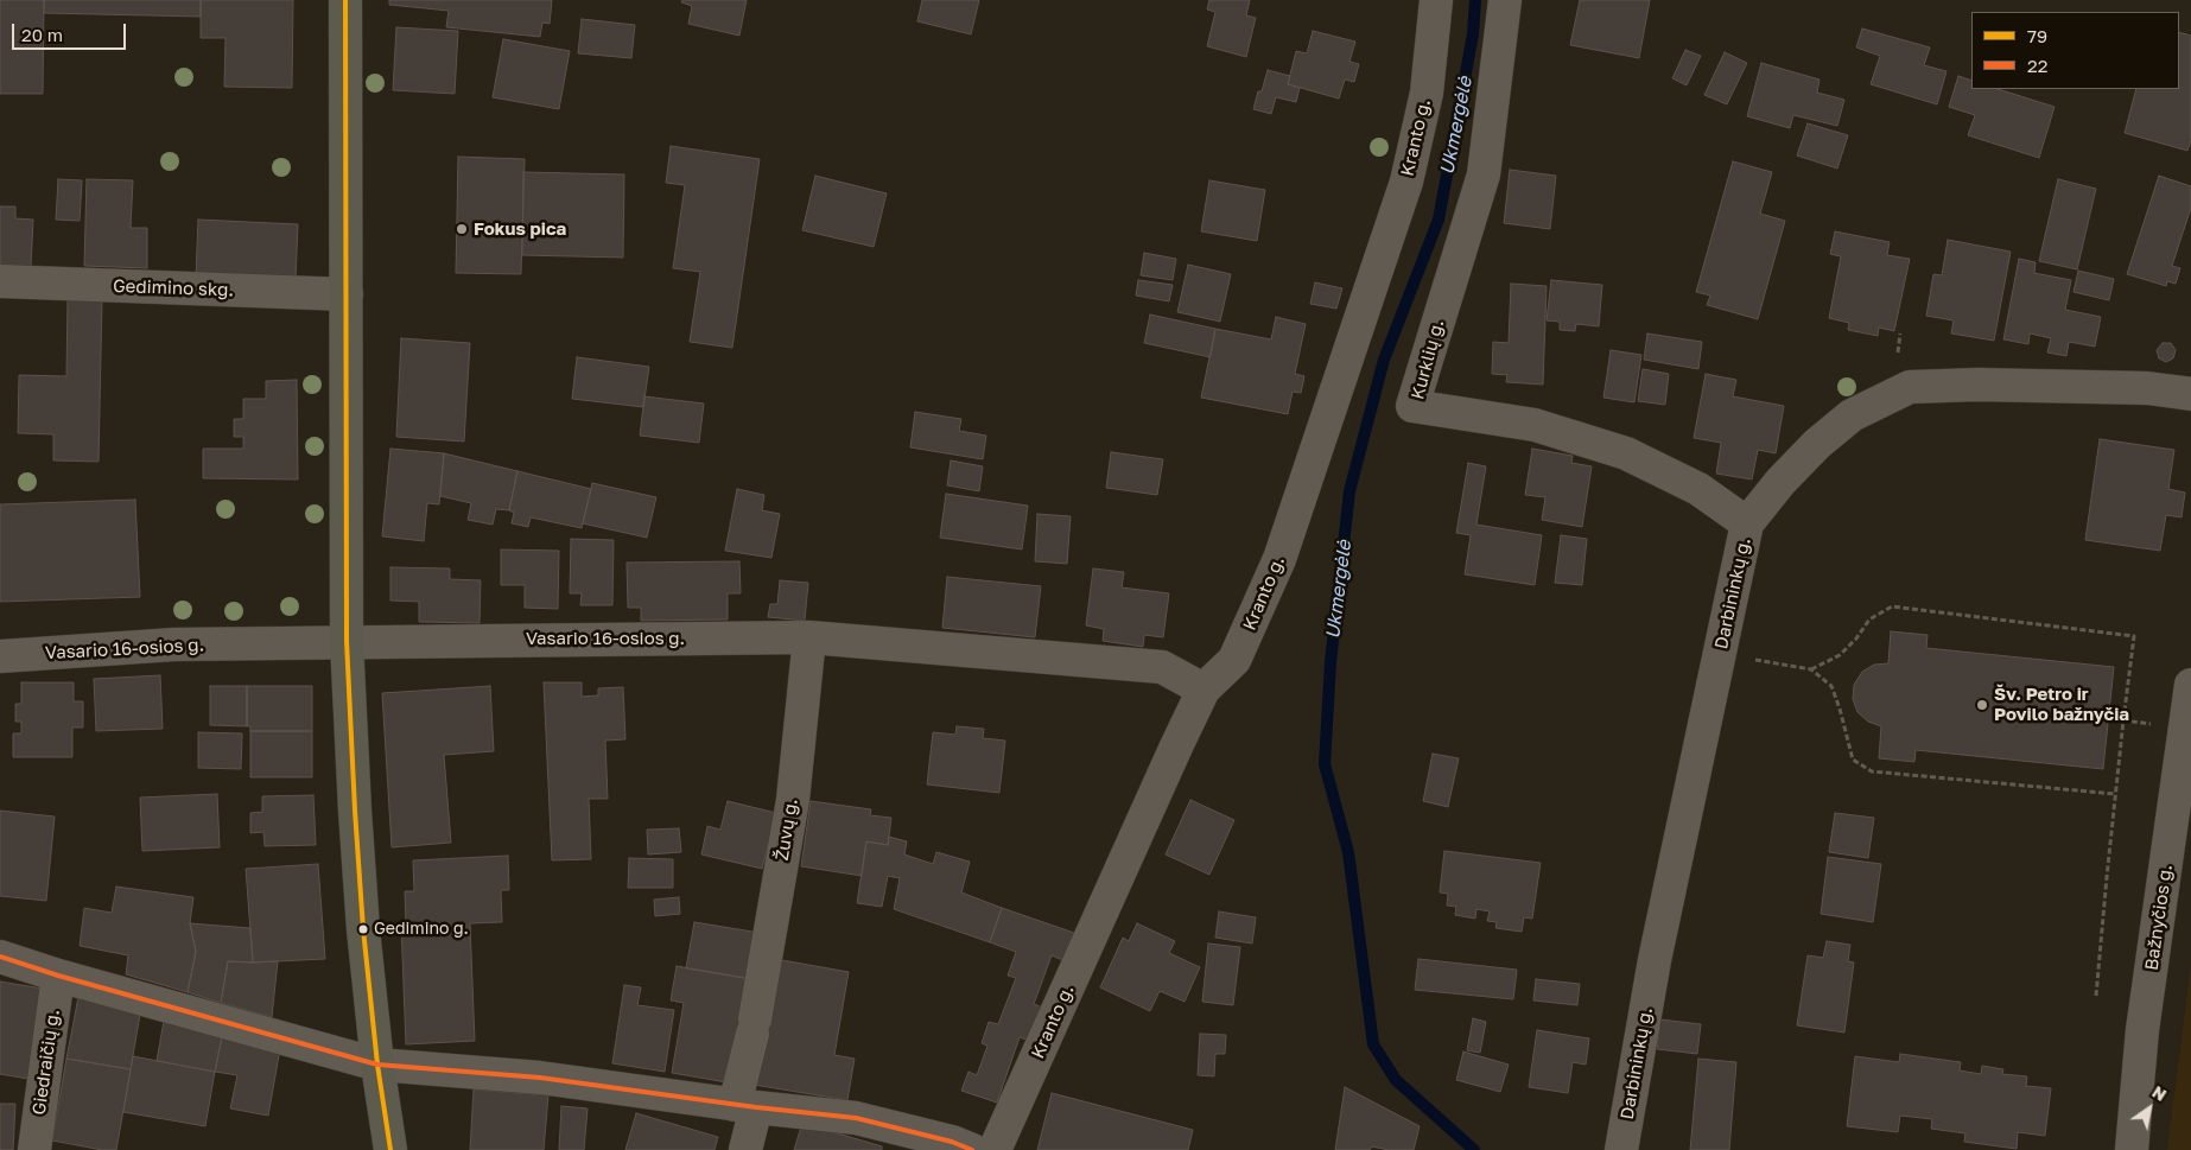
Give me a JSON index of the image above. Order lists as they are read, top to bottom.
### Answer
{
  "streets": {
    "street": [
      "Kranto g.",
      "Gedimino skg.",
      "Kurklių g.",
      "Darbininkų g.",
      "Vasario 16-osios g.",
      "Žuvų g.",
      "Bažnyčios g.",
      "Giedraičių g."
    ]
  },
  "crossings": [
    ["Kranto g.", "Vasario 16-osios g."],
    ["Kurklių g.", "Darbininkų g."],
    ["Vasario 16-osios g.", "Žuvų g."]
  ],
  "water": ["Ukmergėlė"],
  "places": ["Fokus pica", "Šv. Petro ir Povilo bažnyčia", "Gedimino g."],
  "lines": ["transit line 79", "transit line 22"],
  "legend": ["79", "22"],
  "scale_bar": "20 m",
  "north": "top right"
}
